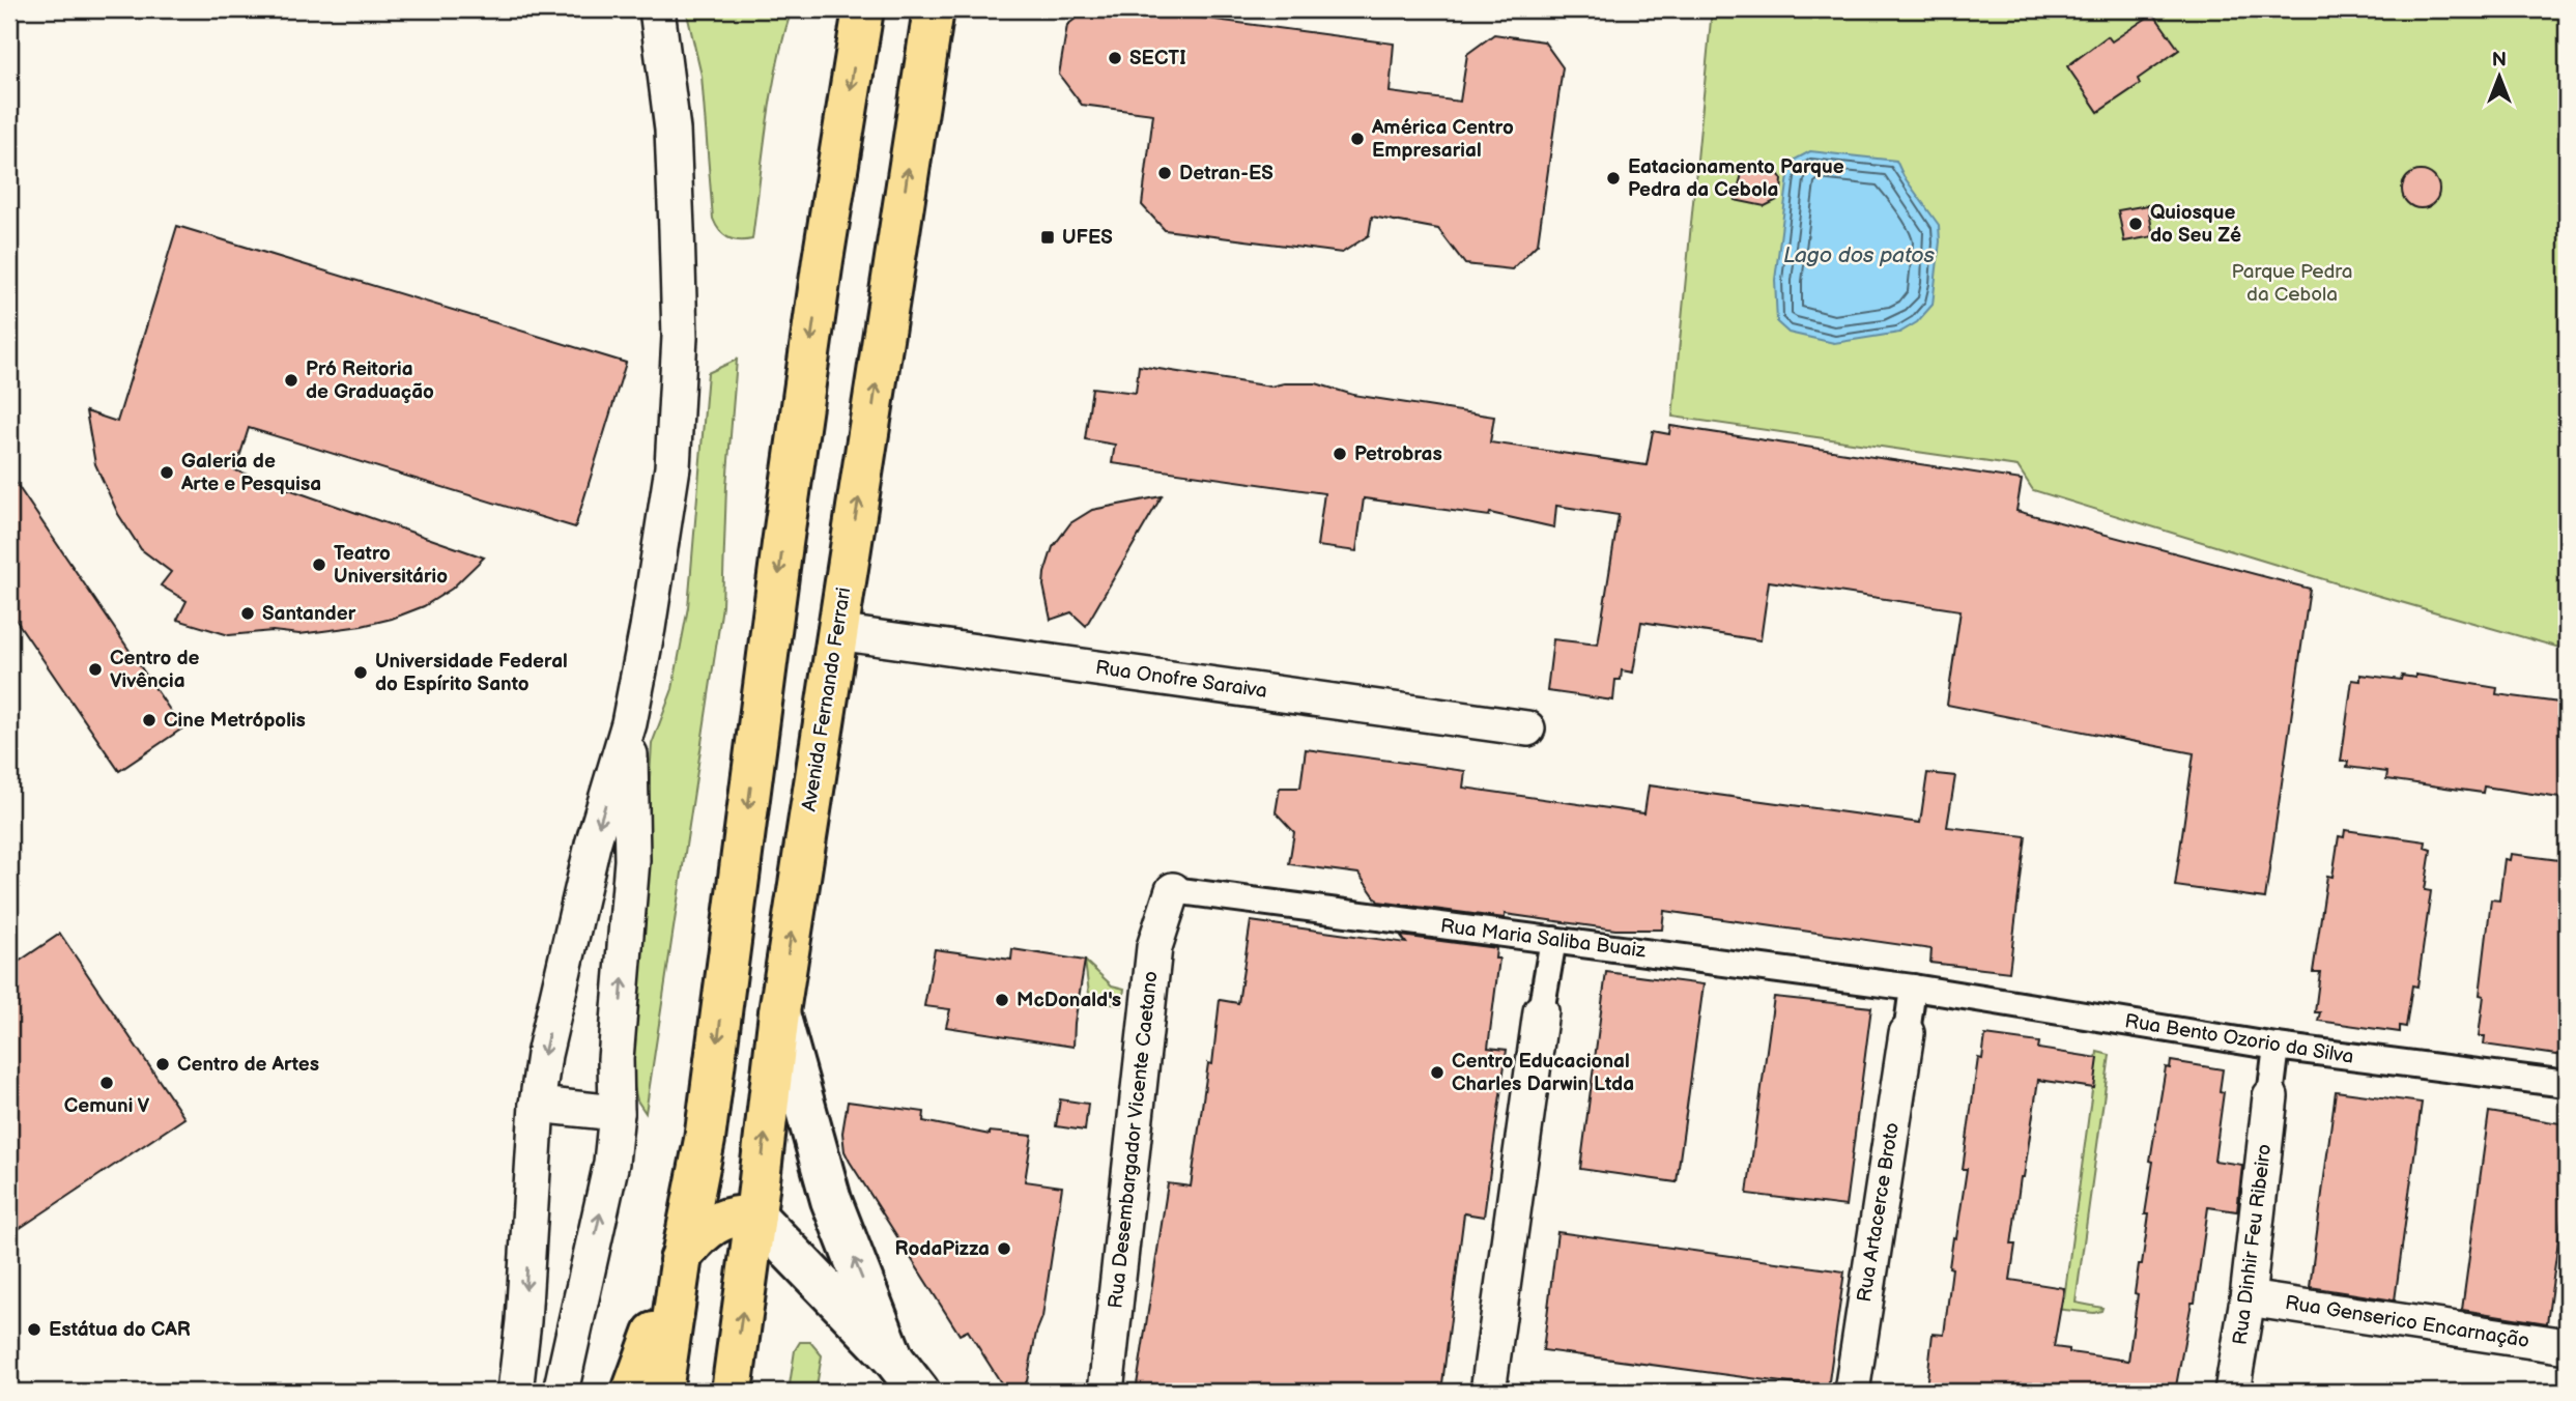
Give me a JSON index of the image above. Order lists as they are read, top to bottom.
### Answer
{
  "streets": {
    "main road": ["Avenida Fernando Ferrari"],
    "street": [
      "Rua Onofre Saraiva",
      "Rua Maria Saliba Buaiz",
      "Rua Bento Ozorio da Silva",
      "Rua Desembargador Vicente Caetano",
      "Rua Artacerce Broto",
      "Rua Dinhir Feu Ribeiro",
      "Rua Genserico Encarnação"
    ]
  },
  "crossings": [
    ["Rua Onofre Saraiva", "Avenida Fernando Ferrari"],
    ["Rua Maria Saliba Buaiz", "Rua Bento Ozorio da Silva"],
    ["Rua Maria Saliba Buaiz", "Rua Desembargador Vicente Caetano"],
    ["Rua Dinhir Feu Ribeiro", "Rua Genserico Encarnação"]
  ],
  "water": ["Lago dos patos"],
  "parks": ["Parque Pedra da Cebola"],
  "places": {
    "other": [
      "SECTI",
      "América Centro Empresarial",
      "Detran-ES",
      "Eatacionamento Parque Pedra da Cebola",
      "Quiosque do Seu Zé",
      "Pró Reitoria de Graduação",
      "Petrobras",
      "Galeria de Arte e Pesquisa",
      "Teatro Universitário",
      "Santander",
      "Centro de Vivência",
      "Universidade Federal do Espírito Santo",
      "Cine Metrópolis",
      "McDonald's",
      "Centro de Artes",
      "Centro Educacional Charles Darwin Ltda",
      "Cemuni V",
      "RodaPizza",
      "Estátua do CAR"
    ],
    "transit": ["UFES"]
  },
  "north": "top"
}
